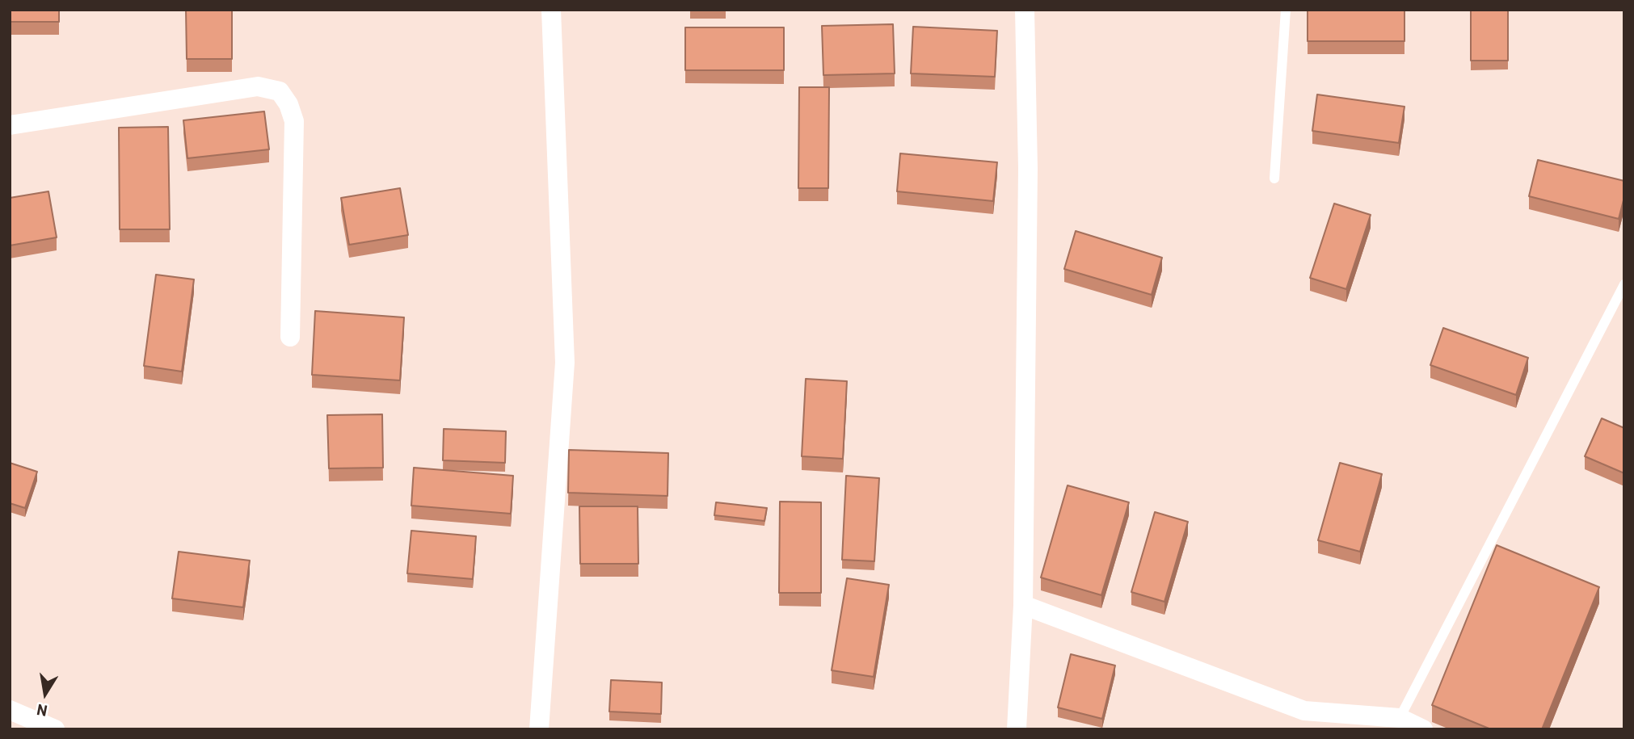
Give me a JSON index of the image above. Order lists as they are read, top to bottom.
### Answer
{
  "north": "bottom"
}
